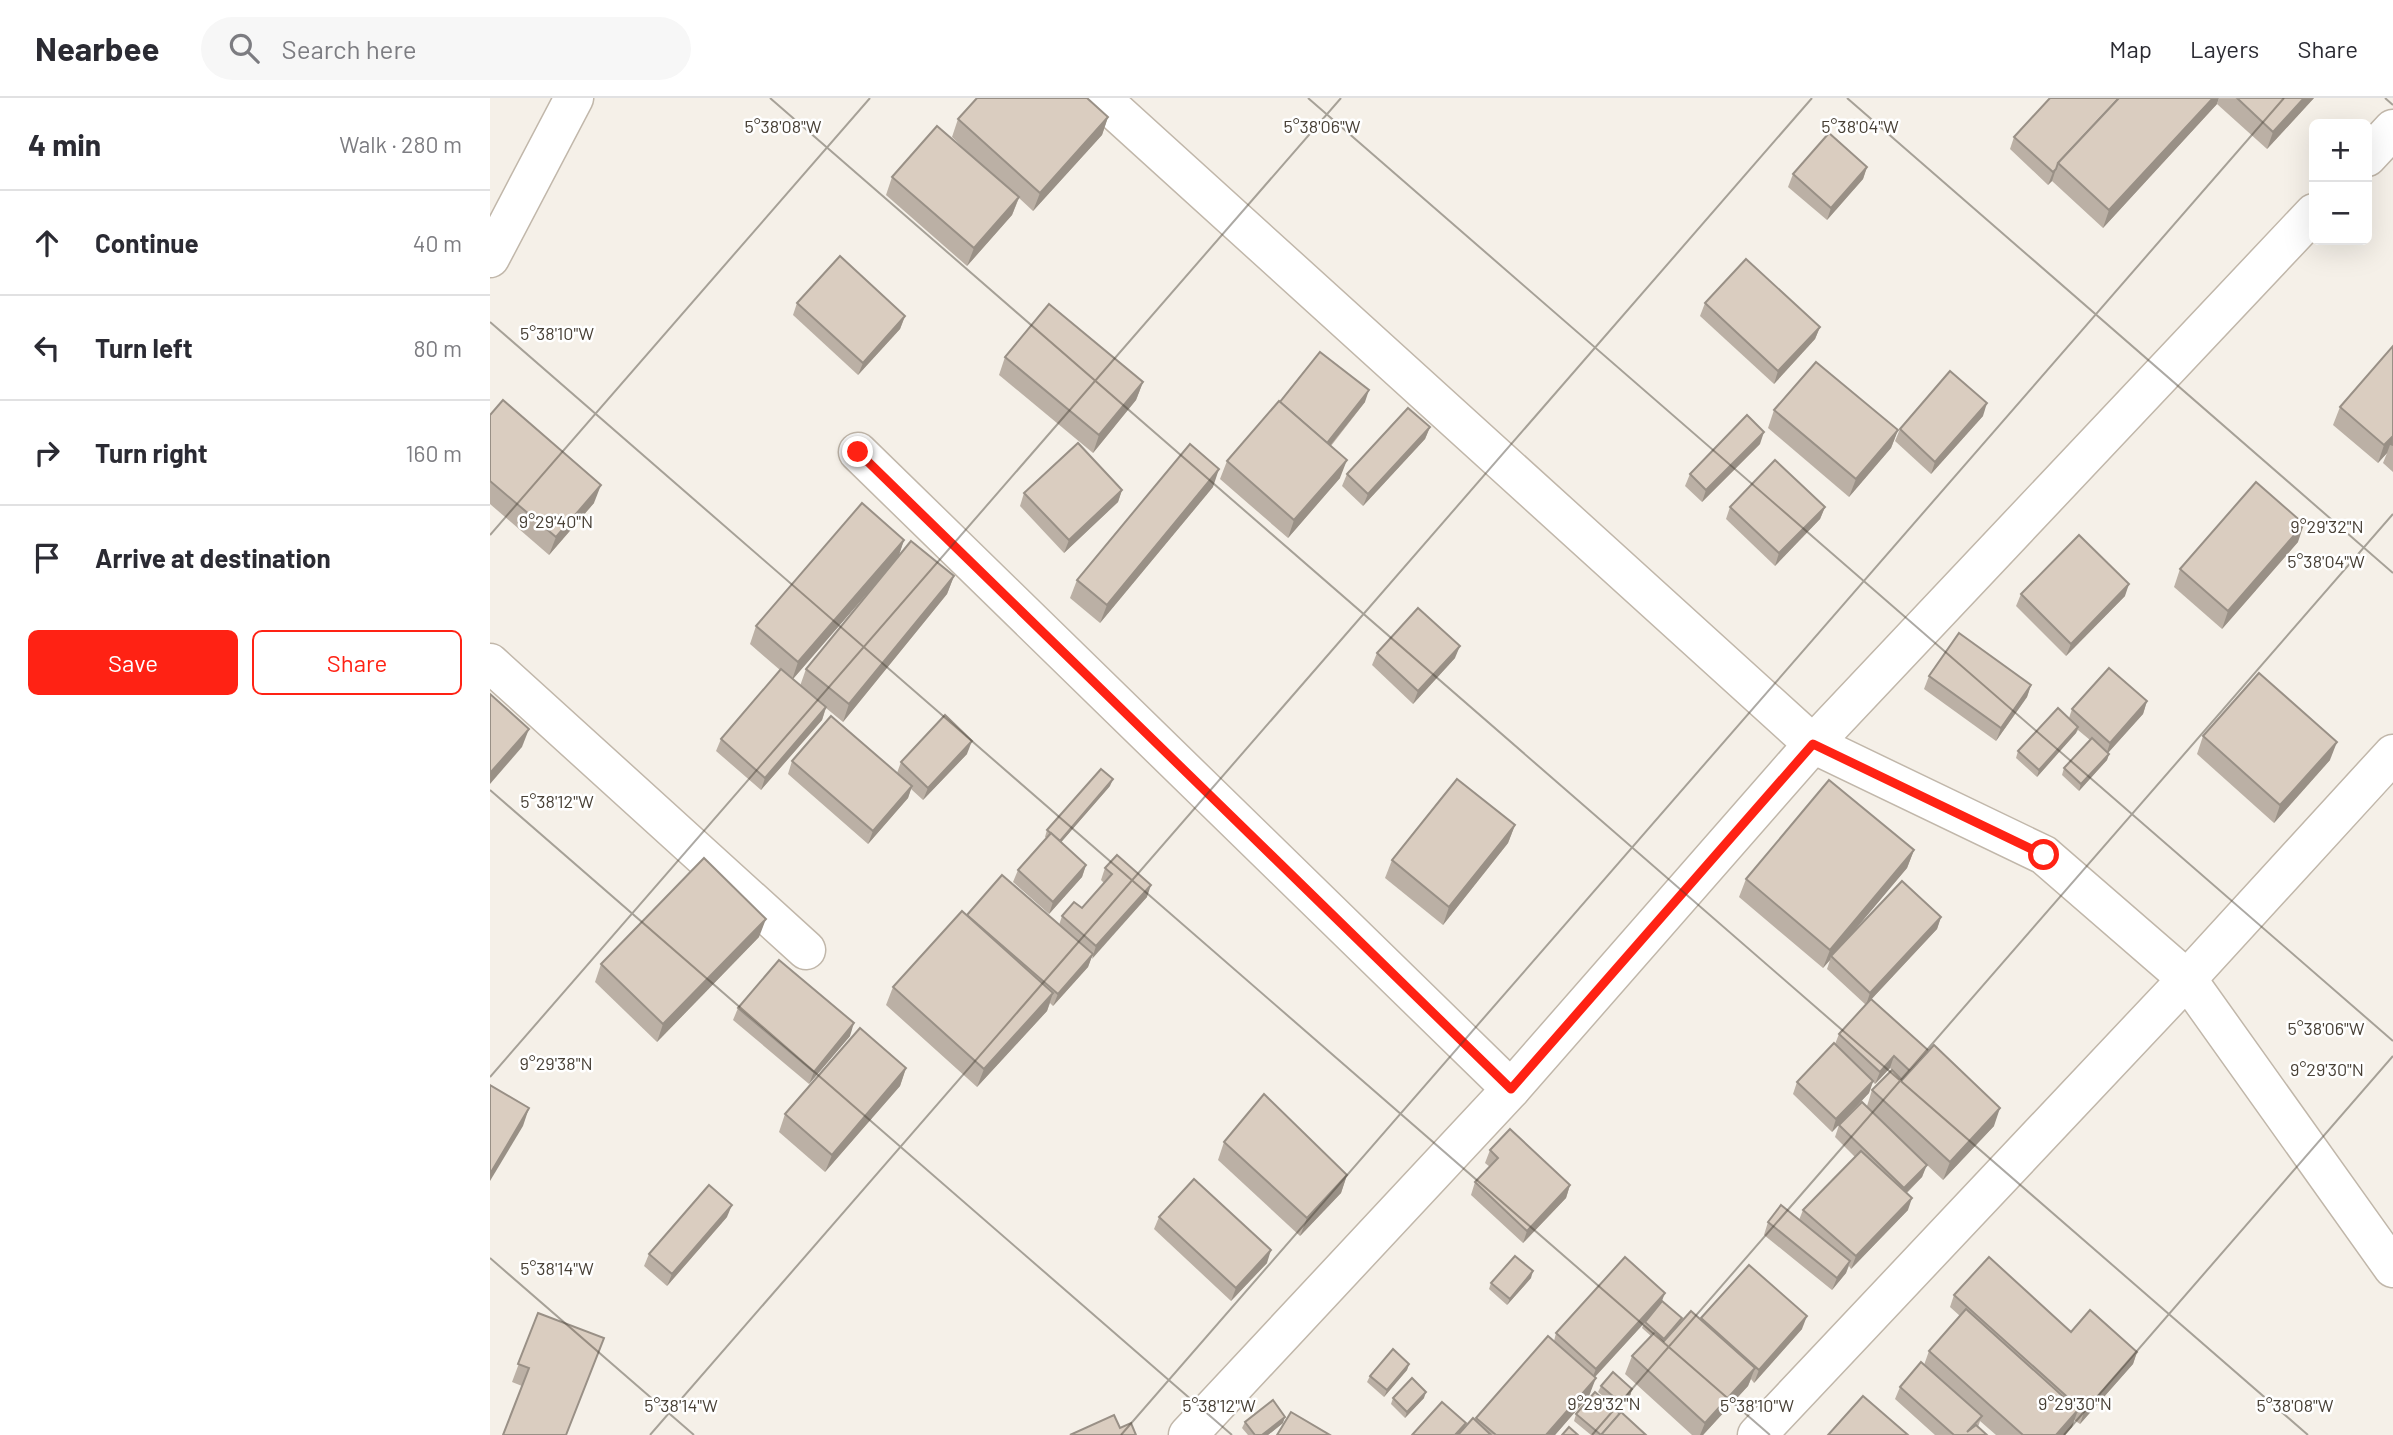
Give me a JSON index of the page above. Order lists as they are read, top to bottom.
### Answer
{
  "page": {
    "header": "Nearbee",
    "search": "Search here",
    "nav": ["Map", "Layers", "Share"],
    "heading": ["4 min", "Walk · 280 m"],
    "map_buttons": ["+", "−"],
    "list": [
      ["Continue", "40 m"],
      ["Turn left", "80 m"],
      ["Turn right", "160 m"],
      "Arrive at destination"
    ],
    "buttons": ["Save", "Share"]
  },
  "coordinates": [
    "5°38'08\"W",
    "5°38'06\"W",
    "5°38'04\"W",
    "5°38'10\"W",
    "9°29'40\"N",
    "9°29'32\"N",
    "5°38'12\"W",
    "9°29'38\"N",
    "9°29'30\"N",
    "5°38'14\"W"
  ]
}
